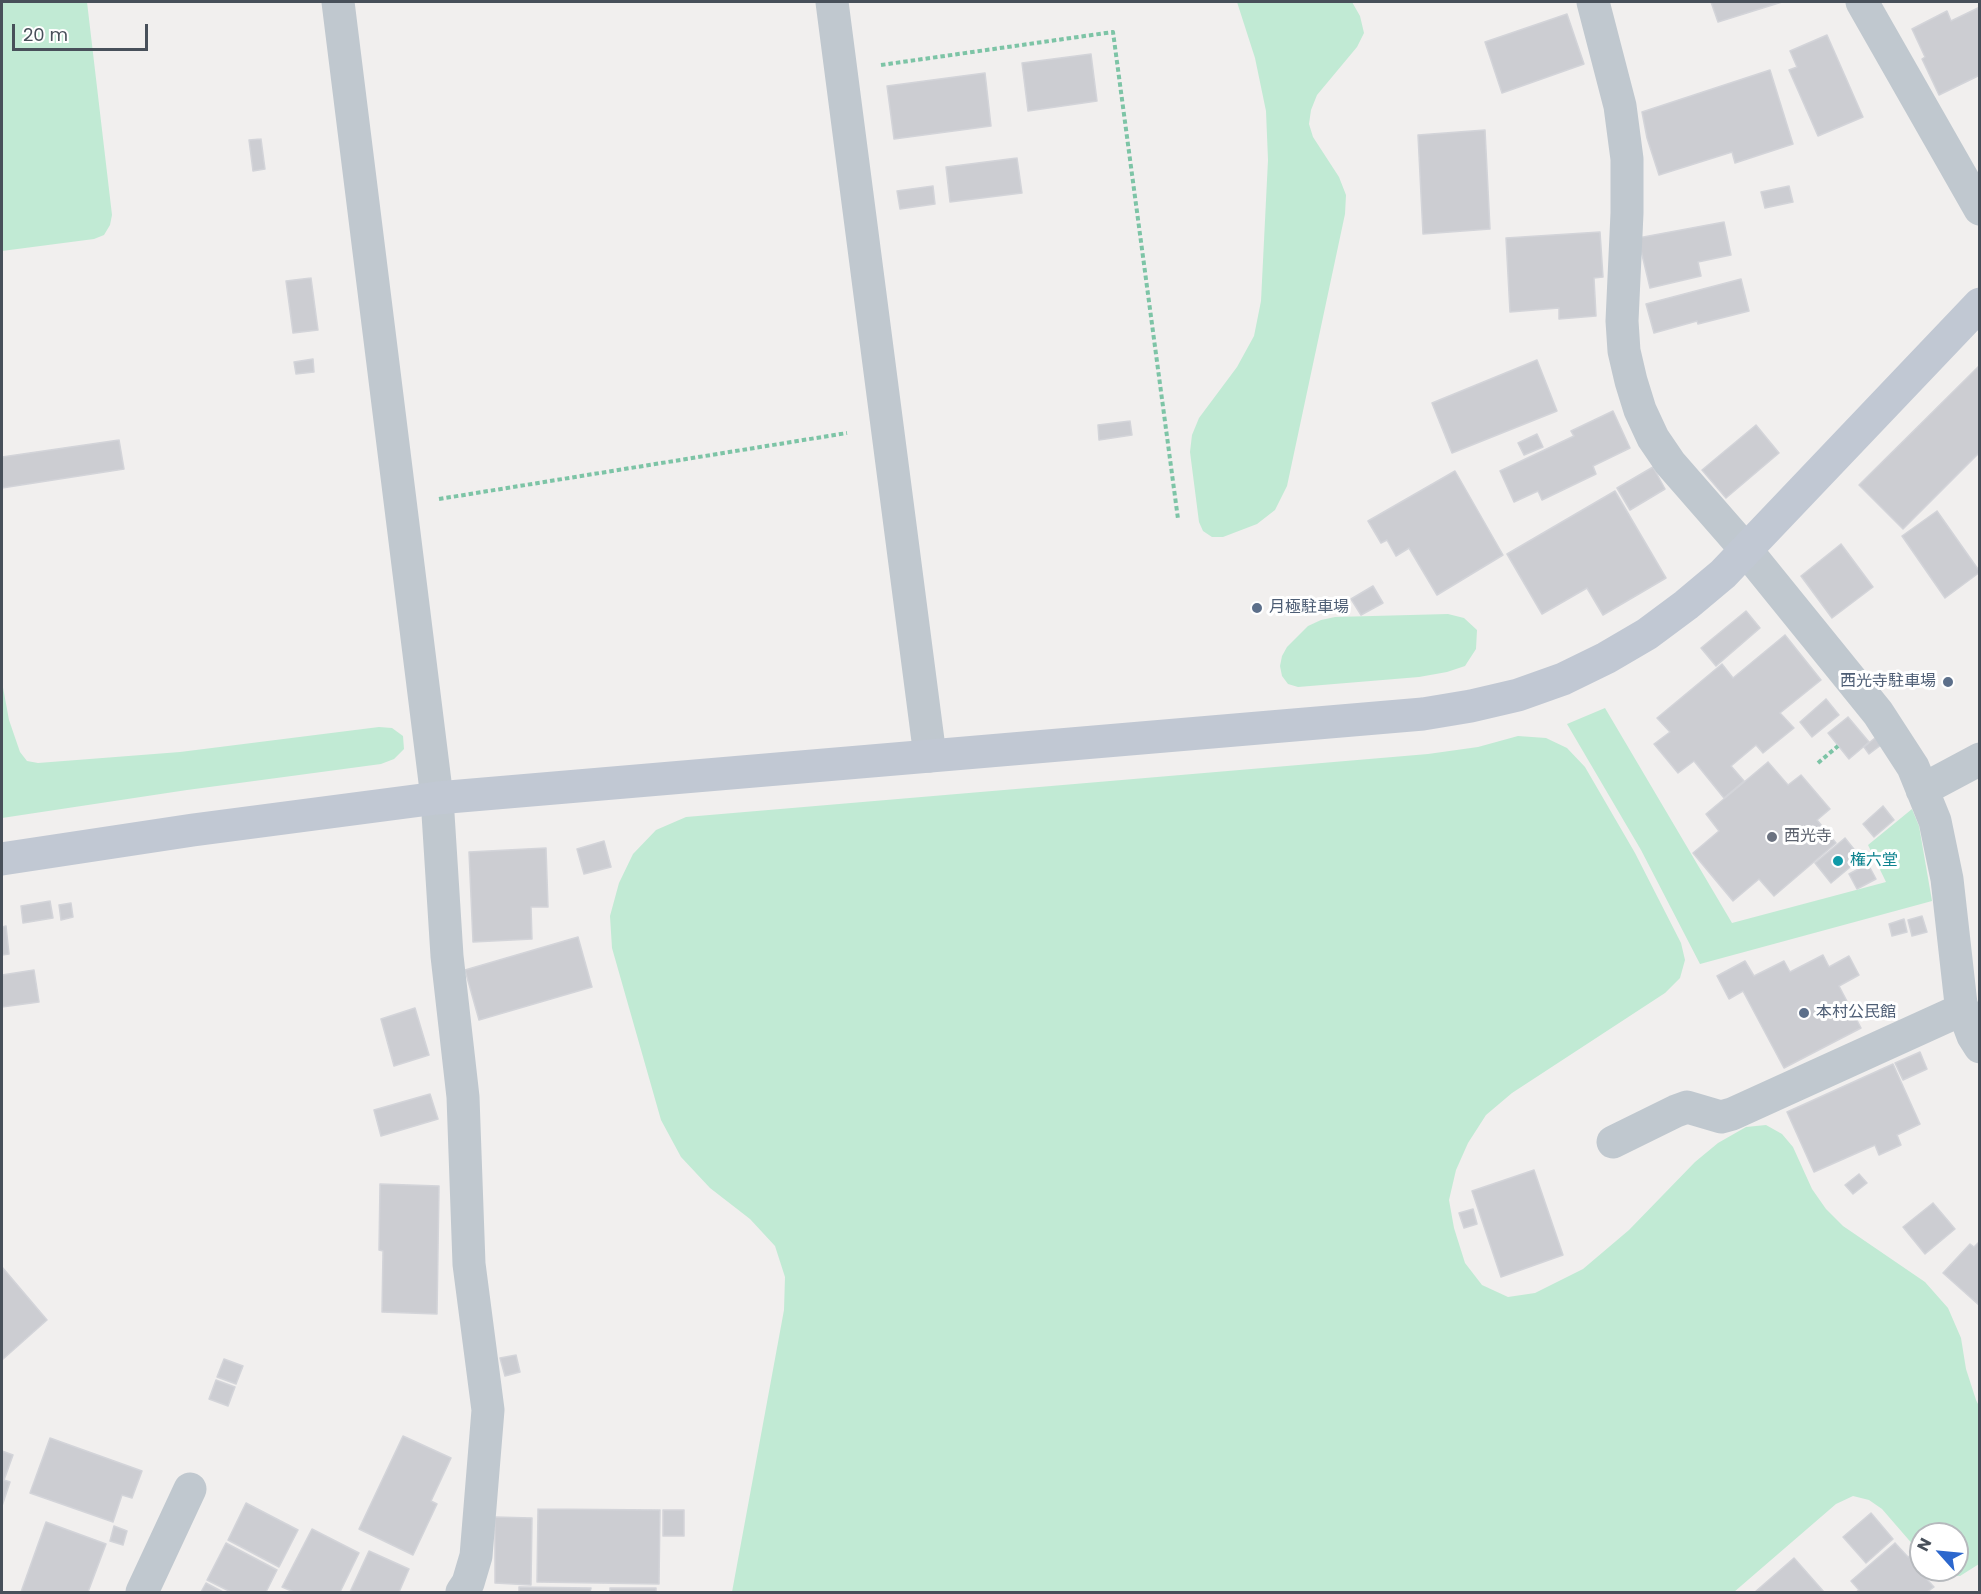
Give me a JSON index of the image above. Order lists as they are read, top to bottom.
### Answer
{
  "places": [
    "月極駐車場",
    "西光寺駐車場",
    "西光寺",
    "権六堂",
    "本村公民館"
  ],
  "scale_bar": "20 m",
  "north": "top left"
}
